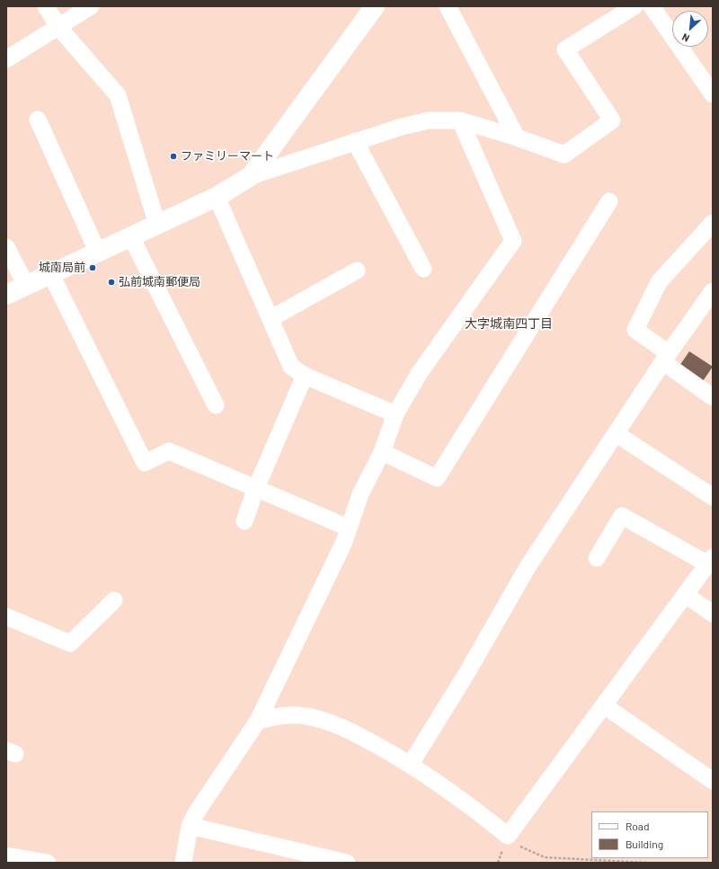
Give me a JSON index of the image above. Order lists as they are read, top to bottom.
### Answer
{
  "districts": ["大字城南四丁目"],
  "places": ["ファミリーマート", "城南局前", "弘前城南郵便局"],
  "legend": ["Road", "Building"],
  "north": "bottom left"
}
